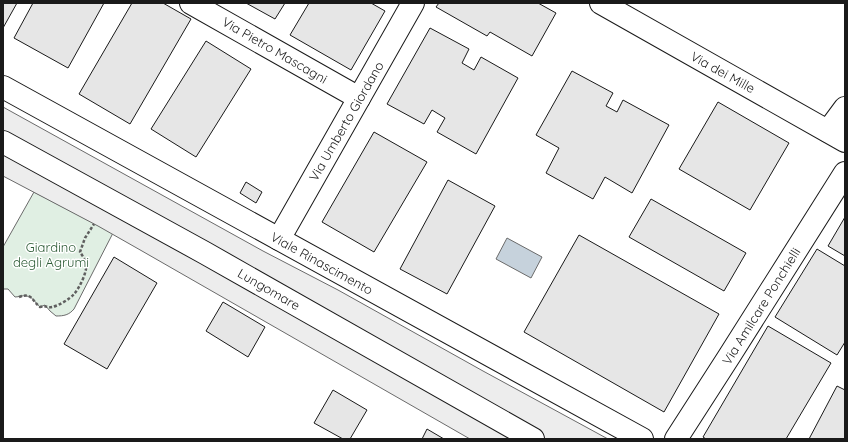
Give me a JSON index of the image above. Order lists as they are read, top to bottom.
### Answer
{
  "streets": {
    "street": [
      "Via Pietro Mascagni",
      "Via dei Mille",
      "Via Umberto Giordano",
      "Viale Rinascimento",
      "Lungomare",
      "Via Amilcare Ponchielli"
    ]
  },
  "crossings": [
    ["Via Pietro Mascagni", "Via Umberto Giordano"],
    ["Via Umberto Giordano", "Viale Rinascimento"]
  ],
  "parks": ["Giardino degli Agrumi"]
}
